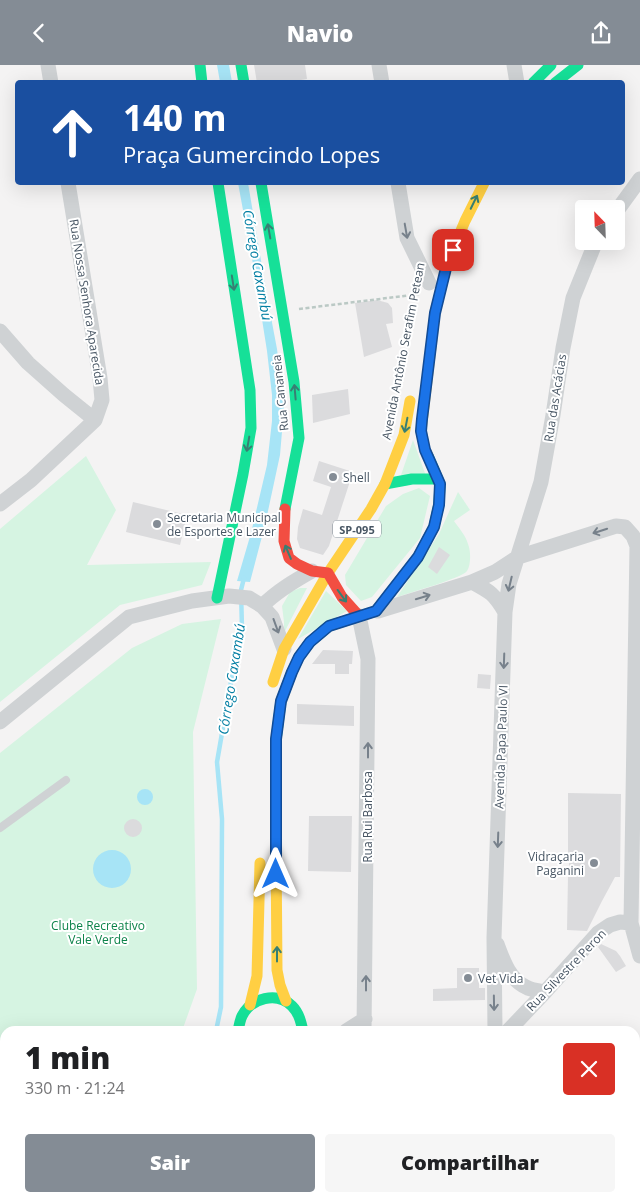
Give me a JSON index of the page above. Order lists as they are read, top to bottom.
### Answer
{
  "streets": {
    "main road": ["Avenida Antônio Serafim Petean", "Rua Cananeia", "SP-095"],
    "street": [
      "Rua Nossa Senhora Aparecida",
      "Rua das Acácias",
      "Avenida Papa Paulo VI",
      "Rua Rui Barbosa",
      "Rua Silvestre Peron"
    ]
  },
  "crossings": [
    ["Avenida Antônio Serafim Petean", "Rua Cananeia"],
    ["Rua das Acácias", "Avenida Papa Paulo VI"],
    ["Avenida Papa Paulo VI", "Rua Silvestre Peron"]
  ],
  "one_way": ["Avenida Papa Paulo VI", "Rua Rui Barbosa"],
  "water": ["Córrego Caxambú"],
  "parks": ["Clube Recreativo Vale Verde"],
  "places": [
    "Shell",
    "Secretaria Municipal de Esportes e Lazer",
    "Vidraçaria Paganini",
    "Vet Vida"
  ],
  "north": "top left",
  "page": {
    "header": "Navio",
    "turn": ["140 m", "Praça Gumercindo Lopes"],
    "heading": ["1 min", "330 m · 21:24"],
    "buttons": ["Sair", "Compartilhar"]
  }
}
